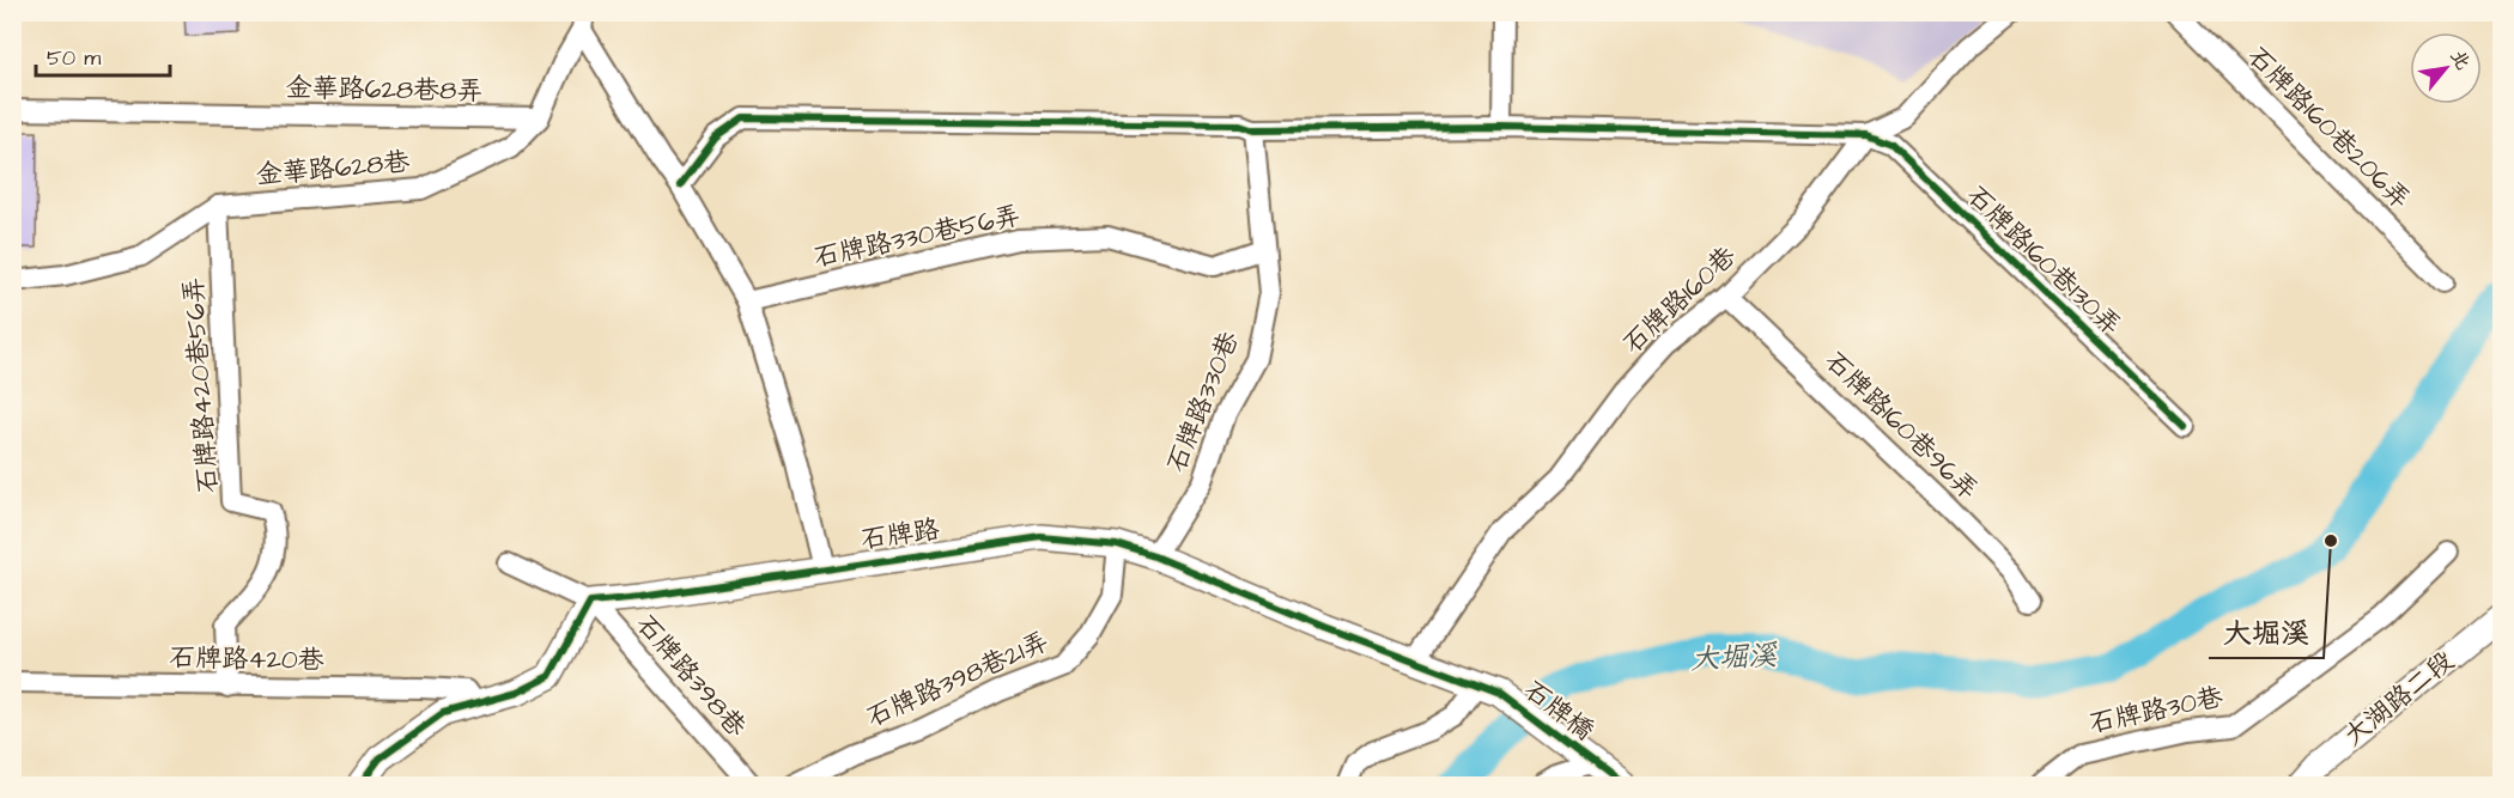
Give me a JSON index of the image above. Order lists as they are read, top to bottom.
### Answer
{
  "streets": {
    "street": [
      "金華路628巷8弄",
      "石牌路160巷206弄",
      "金華路628巷",
      "石牌路330巷56弄",
      "石牌路160巷130弄",
      "石牌路160巷",
      "石牌路420巷56弄",
      "石牌路330巷",
      "石牌路160巷96弄",
      "石牌路",
      "石牌路420巷",
      "石牌路398巷",
      "石牌路398巷21弄",
      "大湖路二段",
      "石牌橋",
      "石牌路30巷"
    ]
  },
  "crossings": [
    ["金華路628巷8弄", "金華路628巷"],
    ["金華路628巷", "石牌路420巷56弄"],
    ["石牌路330巷56弄", "石牌路330巷"],
    ["石牌路160巷130弄", "石牌路160巷"],
    ["石牌路160巷", "石牌路160巷96弄"],
    ["石牌路160巷", "石牌路"],
    ["石牌路420巷56弄", "石牌路420巷"],
    ["石牌路330巷", "石牌路"],
    ["石牌路", "石牌路398巷"],
    ["石牌路", "石牌路398巷21弄"],
    ["石牌路", "石牌橋"]
  ],
  "water": ["大堀溪"],
  "places": ["大堀溪"],
  "scale_bar": "50 m",
  "north": "top right"
}
